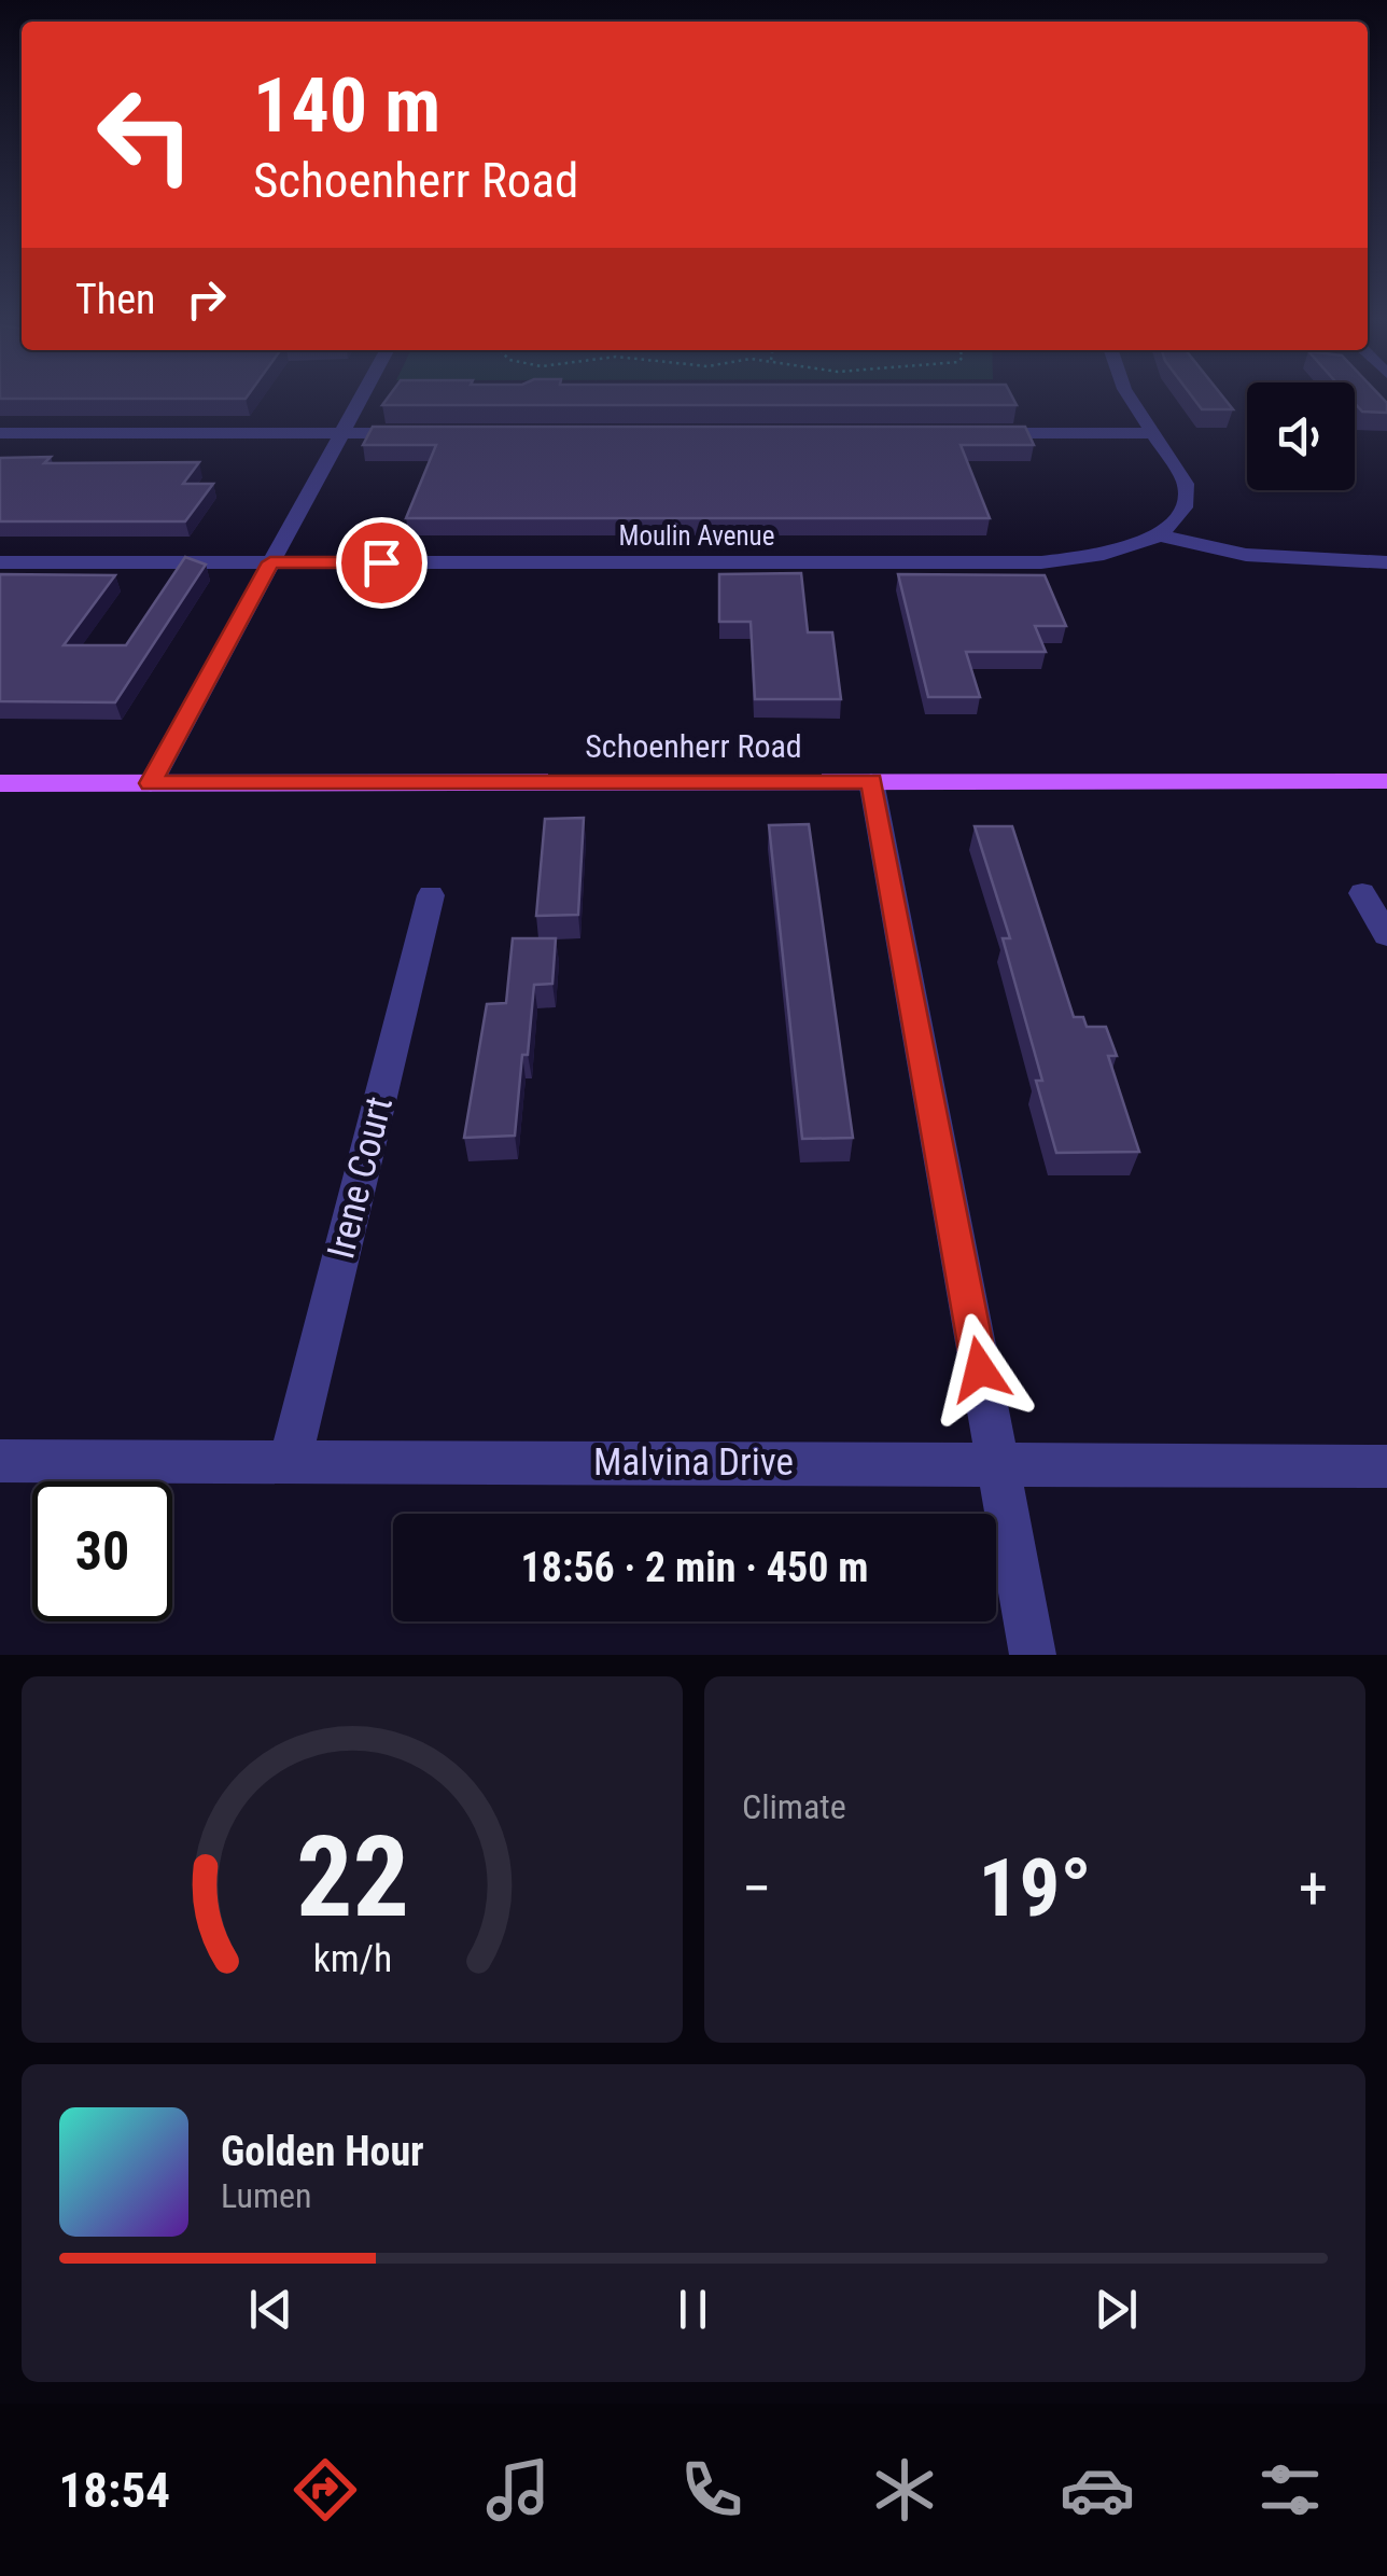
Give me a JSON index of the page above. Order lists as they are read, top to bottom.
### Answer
{
  "streets": {
    "main road": ["Schoenherr Road"],
    "street": ["Moulin Avenue", "Irene Court", "Malvina Drive"]
  },
  "crossings": [
    ["Irene Court", "Malvina Drive"]
  ],
  "page": {
    "turn": ["140 m", "Schoenherr Road"],
    "then": "Then",
    "limit": "30",
    "trip": "18:56 · 2 min · 450 m",
    "tile": "Climate",
    "heat": ["−", "19°", "+"],
    "song": ["Golden Hour", "Lumen"],
    "tabs": "18:54",
    "gauge": ["22", "km/h"]
  }
}
